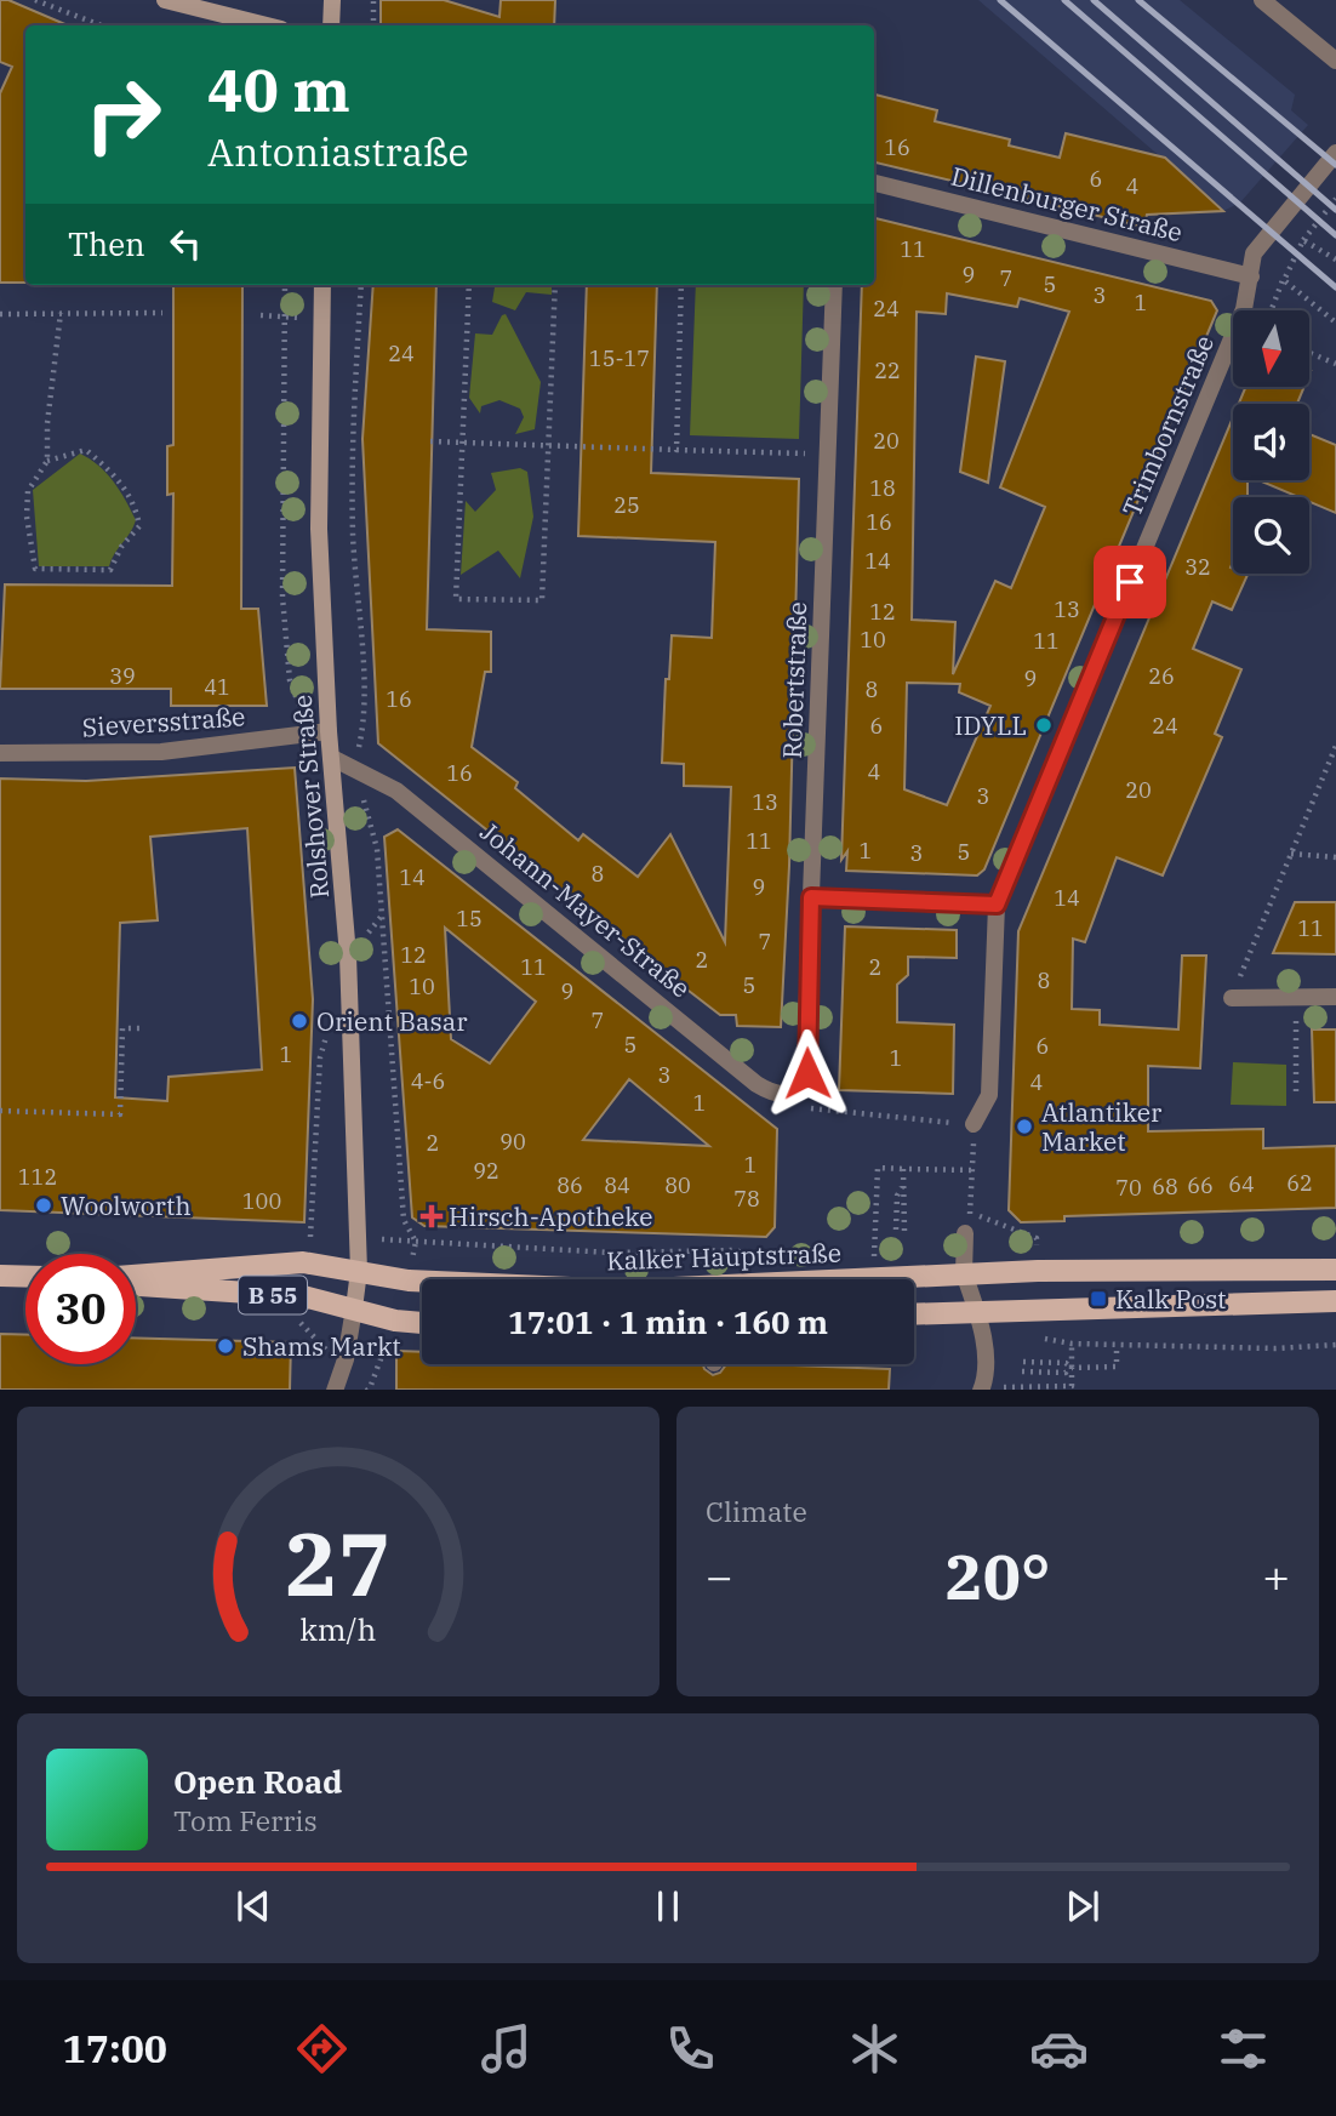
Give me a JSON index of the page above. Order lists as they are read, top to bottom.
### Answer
{
  "streets": {
    "main road": ["Kalker Hauptstraße", "B 55"],
    "street": [
      "Dillenburger Straße",
      "Trimbornstraße",
      "Robertstraße",
      "Sieversstraße",
      "Rolshover Straße",
      "Johann-Mayer-Straße"
    ]
  },
  "crossings": [
    ["Dillenburger Straße", "Trimbornstraße"],
    ["Robertstraße", "Johann-Mayer-Straße"],
    ["Sieversstraße", "Rolshover Straße"],
    ["Rolshover Straße", "Johann-Mayer-Straße"],
    ["Rolshover Straße", "Kalker Hauptstraße"]
  ],
  "places": {
    "other": [
      "IDYLL",
      "Orient Basar",
      "Atlantiker Market",
      "Woolworth",
      "Shams Markt"
    ],
    "health": ["Hirsch-Apotheke"],
    "transit": ["Kalk Post"]
  },
  "house_numbers": [
    "16",
    "6",
    "4",
    "11",
    "9",
    "7",
    "5",
    "3",
    "1",
    "24",
    "24",
    "15-17",
    "22",
    "20",
    "18",
    "25",
    "16",
    "14",
    "32",
    "13",
    "12",
    "10",
    "11",
    "39",
    "26",
    "9",
    "41",
    "8",
    "16",
    "6",
    "24",
    "4",
    "16",
    "20",
    "3",
    "13",
    "11",
    "1",
    "5",
    "3",
    "8",
    "14",
    "9",
    "14",
    "15",
    "11",
    "7",
    "12",
    "2",
    "11",
    "2",
    "8",
    "5",
    "10",
    "9",
    "7",
    "5",
    "6",
    "1",
    "1",
    "3",
    "4-6",
    "4",
    "1",
    "90",
    "2",
    "1",
    "92",
    "112",
    "62",
    "64",
    "86",
    "84",
    "80",
    "66",
    "68",
    "70",
    "78",
    "100"
  ],
  "north": "bottom",
  "page": {
    "turn": ["40 m", "Antoniastraße"],
    "then": "Then",
    "limit": "30",
    "trip": "17:01 · 1 min · 160 m",
    "tile": "Climate",
    "heat": ["−", "20°", "+"],
    "song": ["Open Road", "Tom Ferris"],
    "tabs": "17:00",
    "gauge": ["27", "km/h"]
  }
}
